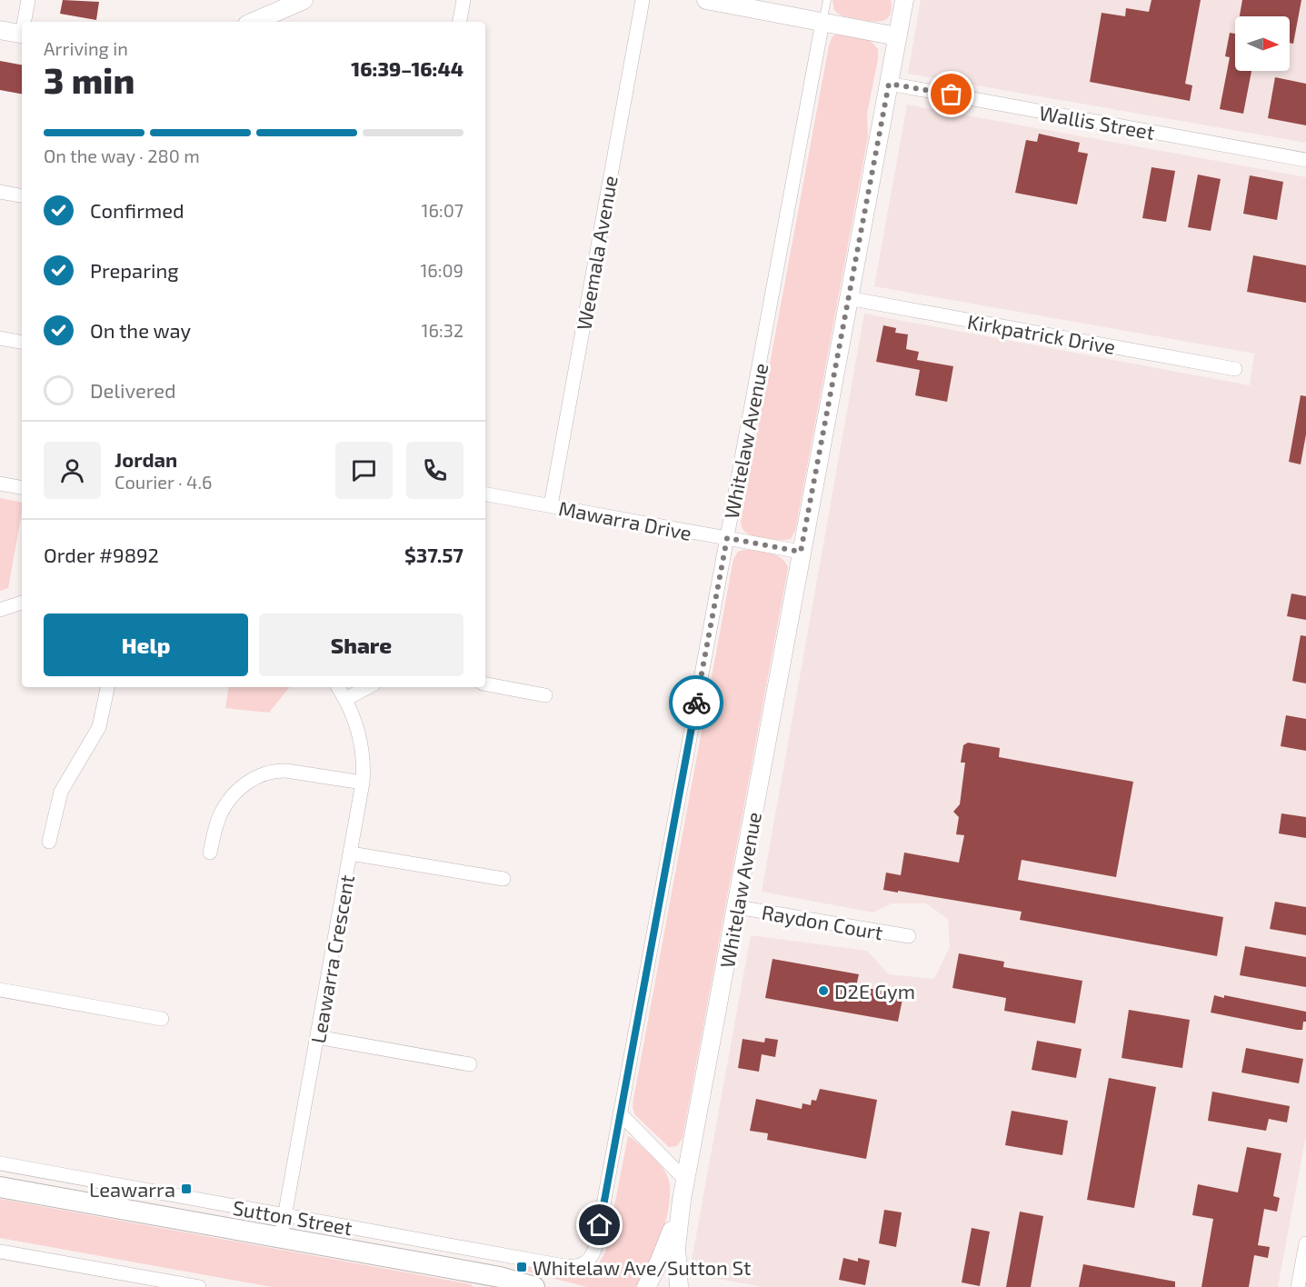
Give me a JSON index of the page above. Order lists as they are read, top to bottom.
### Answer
{
  "streets": {
    "main road": ["Sutton Street"],
    "street": [
      "Wallis Street",
      "Weemala Avenue",
      "Kirkpatrick Drive",
      "Whitelaw Avenue",
      "Mawarra Drive",
      "Raydon Court",
      "Leawarra Crescent"
    ]
  },
  "crossings": [
    ["Wallis Street", "Whitelaw Avenue"],
    ["Weemala Avenue", "Mawarra Drive"],
    ["Kirkpatrick Drive", "Whitelaw Avenue"],
    ["Whitelaw Avenue", "Mawarra Drive"],
    ["Whitelaw Avenue", "Raydon Court"],
    ["Whitelaw Avenue", "Sutton Street"],
    ["Leawarra Crescent", "Sutton Street"]
  ],
  "places": {
    "other": ["D2E Gym"],
    "transit": ["Leawarra", "Whitelaw Ave/Sutton St"]
  },
  "north": "right",
  "page": {
    "heading": ["3 min", "Arriving in", "16:39–16:44"],
    "panel": [
      "Jordan",
      "Courier · 4.6",
      "Order #9892",
      "$37.57"
    ],
    "bar": "On the way · 280 m",
    "list": [
      ["Confirmed", "16:07"],
      ["Preparing", "16:09"],
      ["On the way", "16:32"],
      "Delivered"
    ],
    "buttons": ["Help", "Share"]
  }
}
